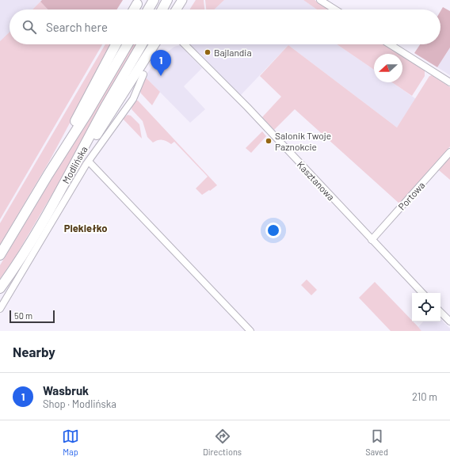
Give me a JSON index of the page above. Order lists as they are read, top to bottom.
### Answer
{
  "streets": {
    "main road": ["Modlińska"],
    "street": ["Kasztanowa", "Portowa"]
  },
  "crossings": [
    ["Kasztanowa", "Portowa"]
  ],
  "districts": ["Piekiełko"],
  "places": ["Bajlandia", "Salonik Twoje Paznokcie"],
  "scale_bar": "50 m",
  "north": "left",
  "page": {
    "search": "Search here",
    "pins": "1",
    "scale": "50 m",
    "heading": "Nearby",
    "list": [
      {
        "mark": "1",
        "name": "Wasbruk",
        "note": "Shop · Modlińska",
        "value": "210 m"
      }
    ],
    "nav": ["Map", "Directions", "Saved"]
  }
}
